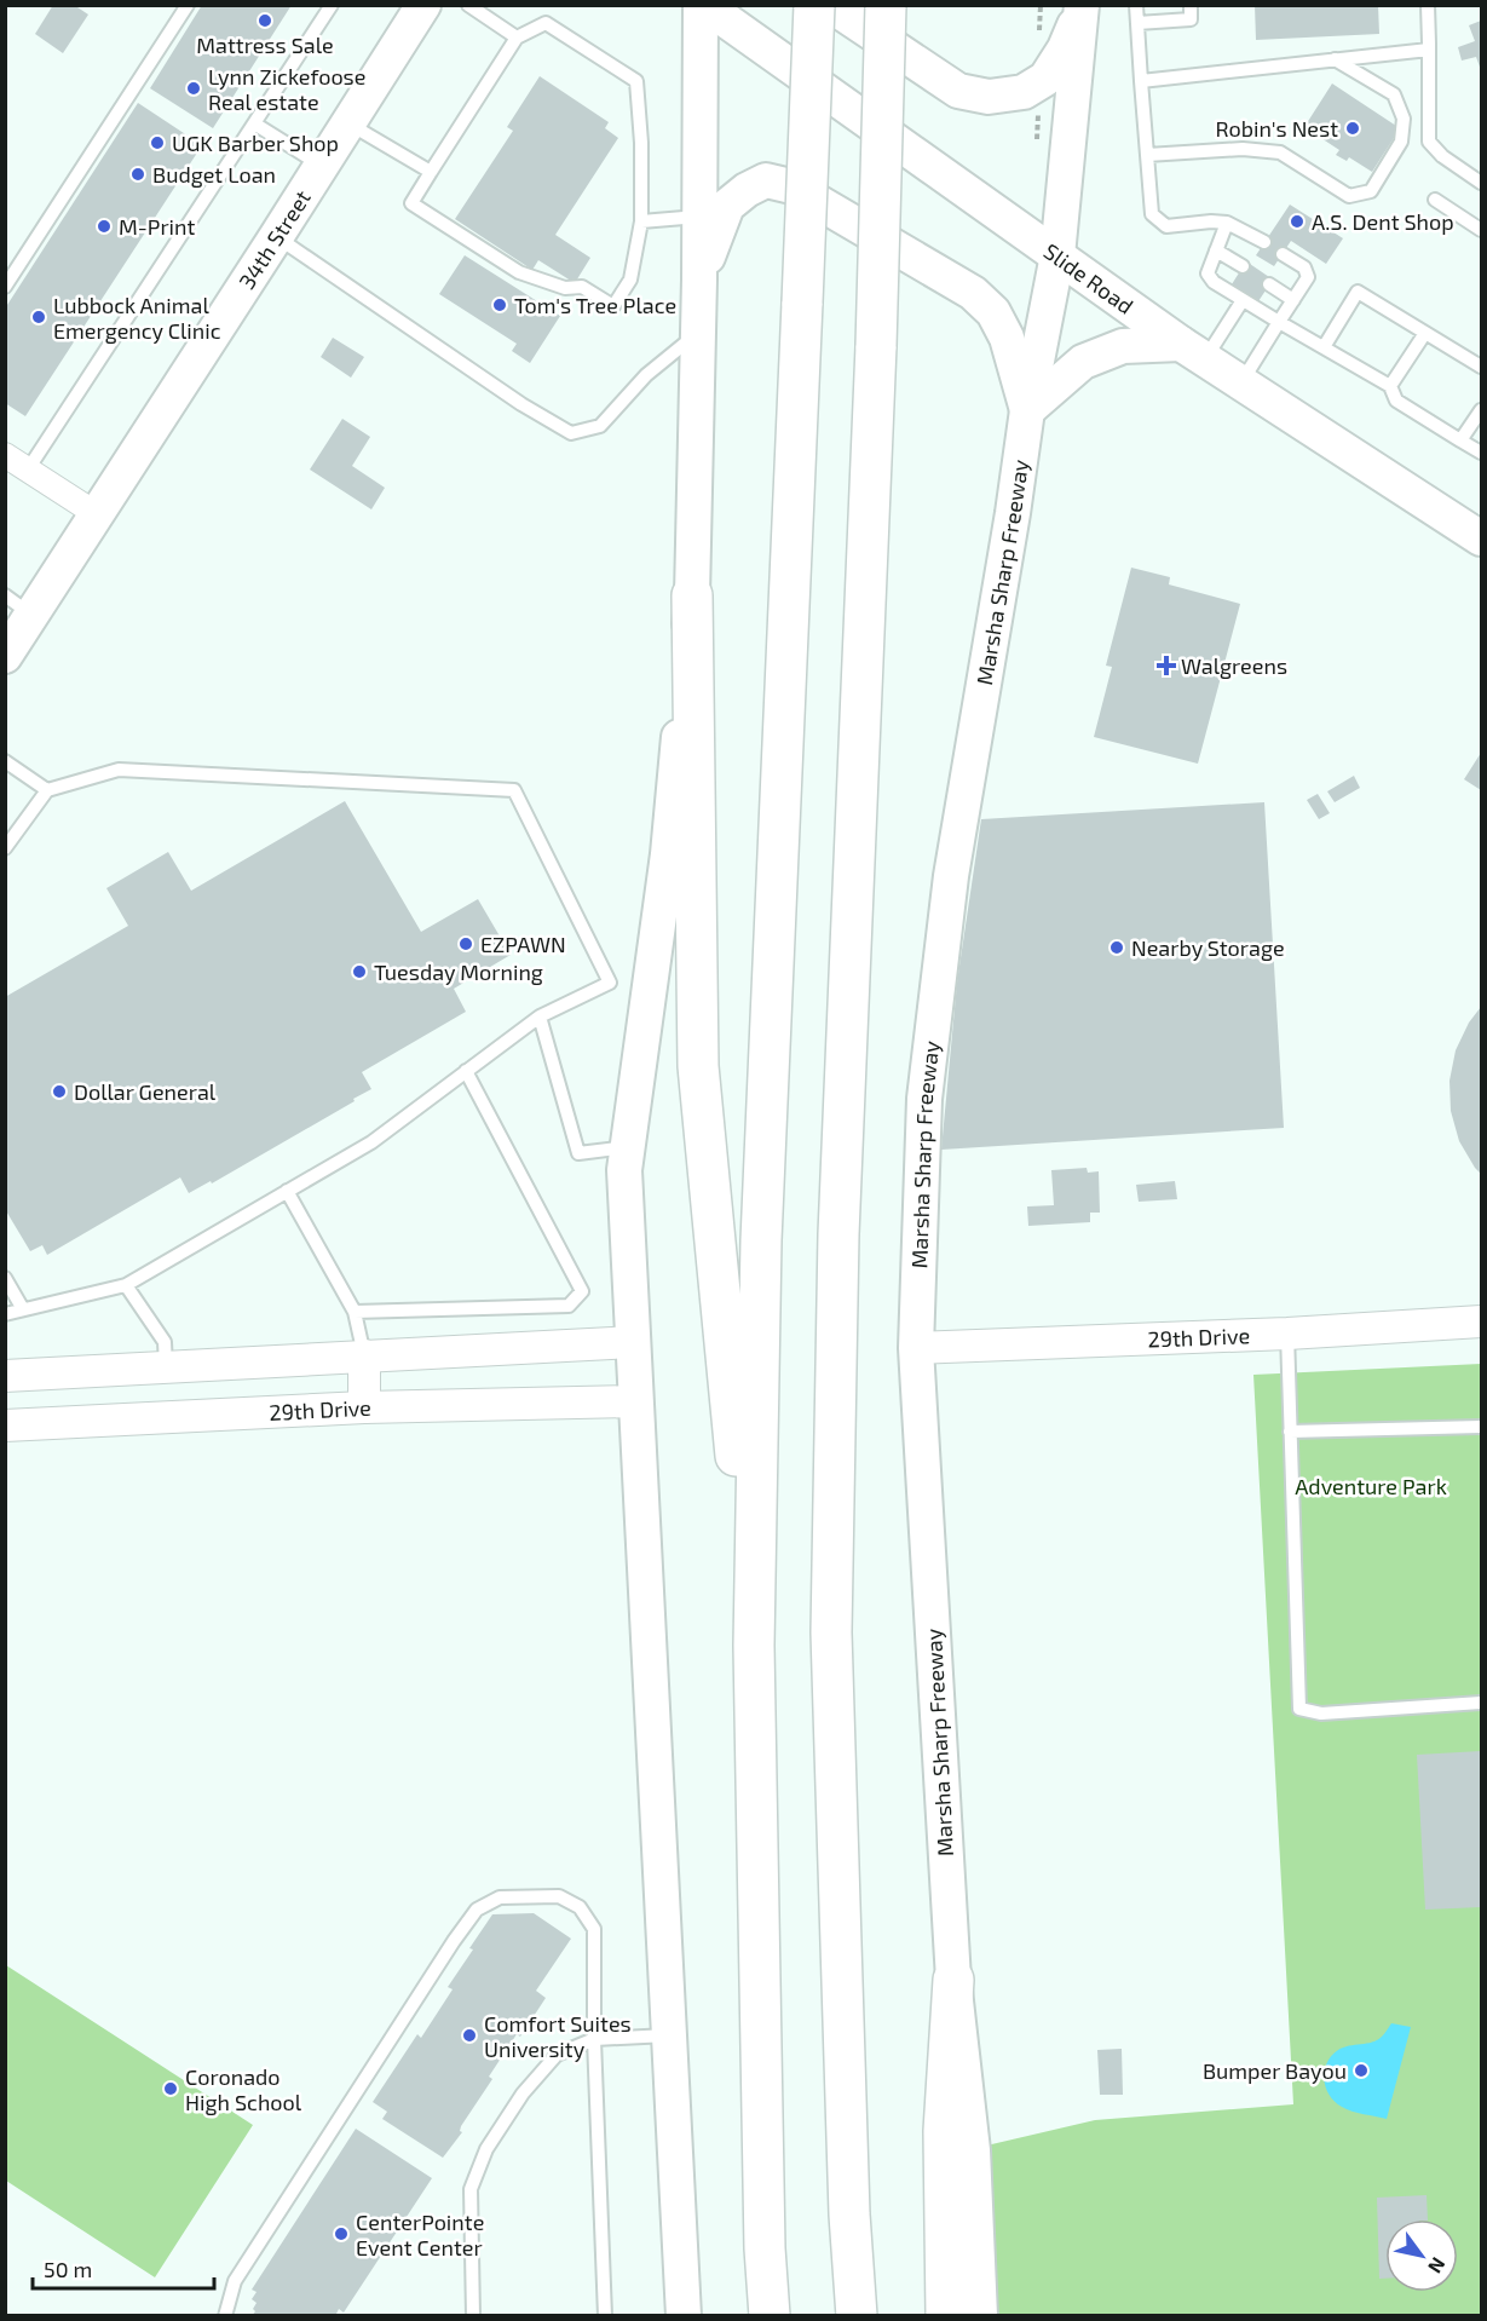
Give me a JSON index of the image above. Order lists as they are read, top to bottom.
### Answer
{
  "streets": {
    "main road": ["34th Street", "Slide Road", "Marsha Sharp Freeway"],
    "street": ["29th Drive"]
  },
  "crossings": [
    ["Slide Road", "Marsha Sharp Freeway"],
    ["Marsha Sharp Freeway", "29th Drive"]
  ],
  "parks": ["Adventure Park"],
  "places": {
    "other": [
      "Mattress Sale",
      "Lynn Zickefoose Real estate",
      "Robin's Nest",
      "UGK Barber Shop",
      "Budget Loan",
      "A.S. Dent Shop",
      "M-Print",
      "Tom's Tree Place",
      "Lubbock Animal Emergency Clinic",
      "EZPAWN",
      "Nearby Storage",
      "Tuesday Morning",
      "Dollar General",
      "Comfort Suites University",
      "Bumper Bayou",
      "Coronado High School",
      "CenterPointe Event Center"
    ],
    "health": ["Walgreens"]
  },
  "scale_bar": "50 m",
  "north": "bottom right"
}
